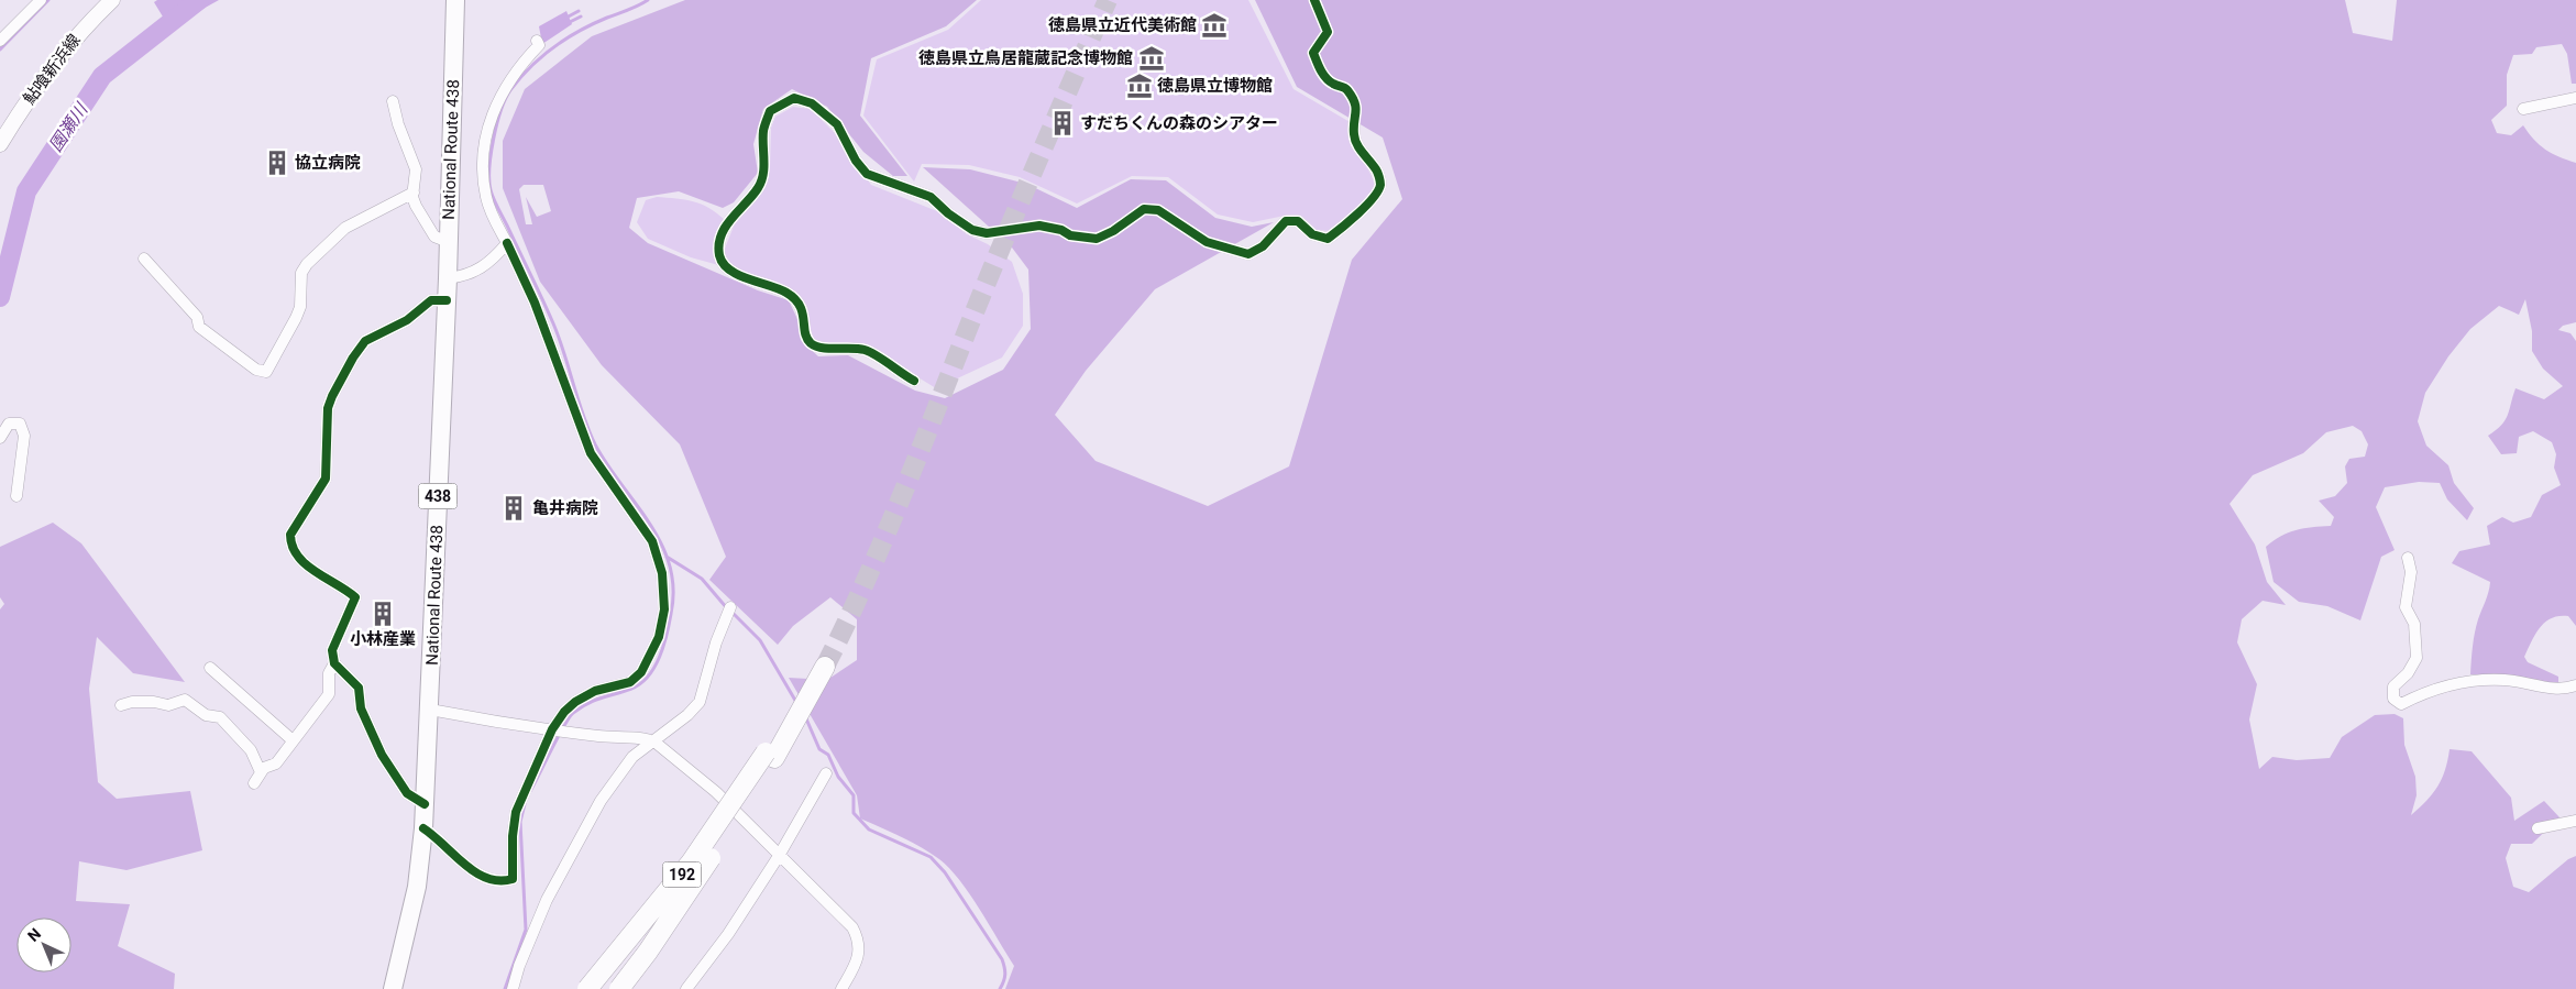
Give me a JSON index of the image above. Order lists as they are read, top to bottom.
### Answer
{
  "streets": {
    "highway": ["National Route 438", "438", "192"],
    "main road": ["鮎喰新浜線"]
  },
  "water": ["園瀬川"],
  "places": {
    "museum": ["徳島県立近代美術館", "徳島県立鳥居龍蔵記念博物館", "徳島県立博物館"],
    "building": [
      "すだちくんの森のシアター",
      "協立病院",
      "亀井病院",
      "小林産業"
    ]
  },
  "north": "top left"
}
